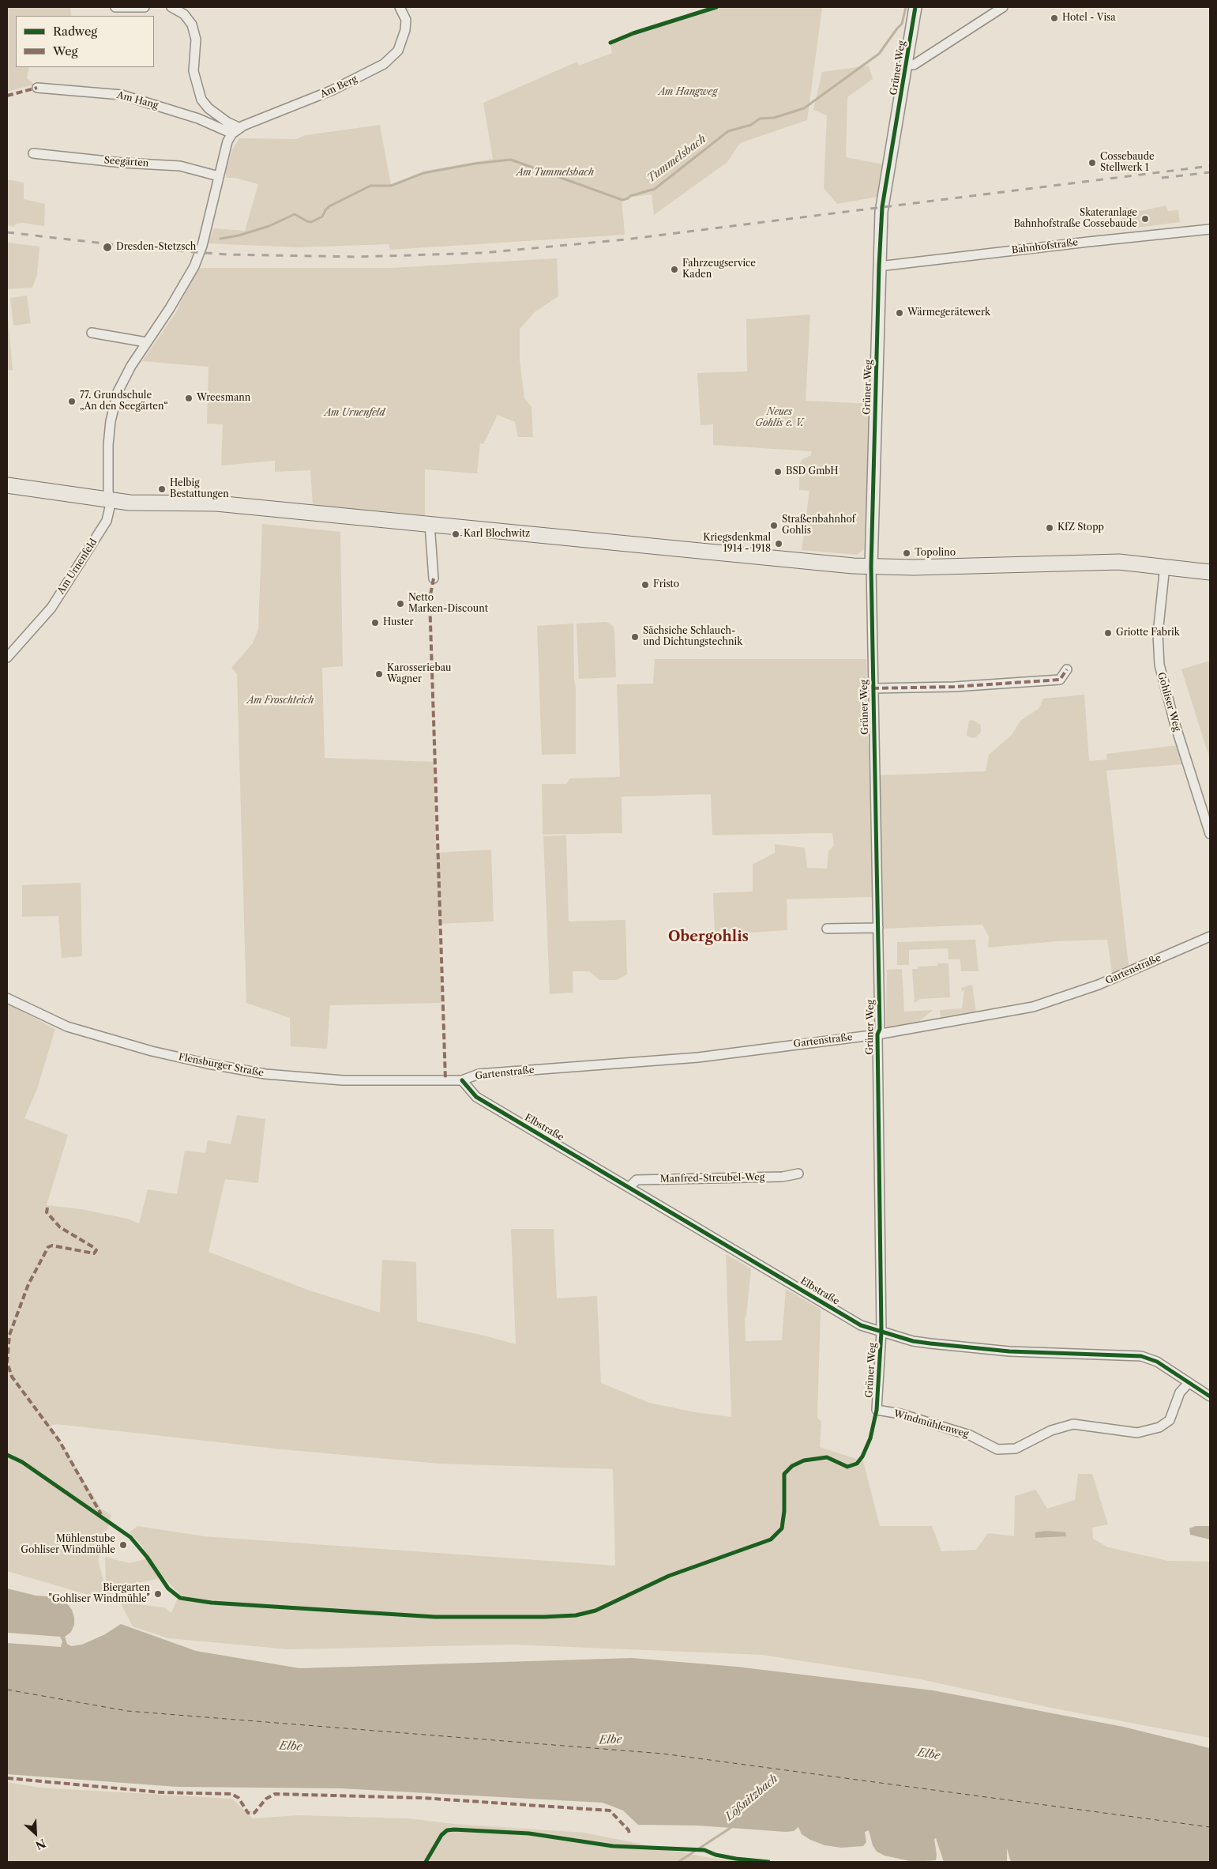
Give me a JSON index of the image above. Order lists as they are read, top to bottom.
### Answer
{
  "streets": {
    "street": [
      "Grüner Weg",
      "Am Berg",
      "Am Hang",
      "Seegärten",
      "Bahnhofstraße",
      "Am Urnenfeld",
      "Gohliser Weg",
      "Gartenstraße",
      "Flensburger Straße",
      "Elbstraße",
      "Manfred-Streubel-Weg",
      "Windmühlenweg"
    ]
  },
  "crossings": [
    ["Grüner Weg", "Bahnhofstraße"],
    ["Grüner Weg", "Gartenstraße"],
    ["Grüner Weg", "Elbstraße"],
    ["Grüner Weg", "Windmühlenweg"],
    ["Am Berg", "Am Hang"],
    ["Am Berg", "Am Urnenfeld"],
    ["Am Hang", "Am Urnenfeld"],
    ["Seegärten", "Am Urnenfeld"],
    ["Gartenstraße", "Flensburger Straße"],
    ["Gartenstraße", "Elbstraße"],
    ["Elbstraße", "Manfred-Streubel-Weg"],
    ["Elbstraße", "Windmühlenweg"]
  ],
  "districts": ["Obergohlis"],
  "water": ["Tummelsbach", "Elbe", "Lößnitzbach"],
  "parks": [
    "Am Hangweg",
    "Am Tummelsbach",
    "Neues Gohlis e. V.",
    "Am Urnenfeld",
    "Am Froschteich"
  ],
  "places": [
    "Hotel - Visa",
    "Cossebaude Stellwerk 1",
    "Skateranlage Bahnhofstraße Cossebaude",
    "Dresden-Stetzsch",
    "Fahrzeugservice Kaden",
    "Wärmegerätewerk",
    "Wreesmann",
    "77. Grundschule „An den Seegärten“",
    "BSD GmbH",
    "Helbig Bestattungen",
    "Straßenbahnhof Gohlis",
    "KfZ Stopp",
    "Karl Blochwitz",
    "Kriegsdenkmal 1914 - 1918",
    "Topolino",
    "Fristo",
    "Netto Marken-Discount",
    "Huster",
    "Griotte Fabrik",
    "Sächsiche Schlauch- und Dichtungstechnik",
    "Karosseriebau Wagner",
    "Mühlenstube Gohliser Windmühle",
    "Biergarten \"Gohliser Windmühle\""
  ],
  "legend": ["Radweg", "Weg"],
  "north": "bottom right"
}
